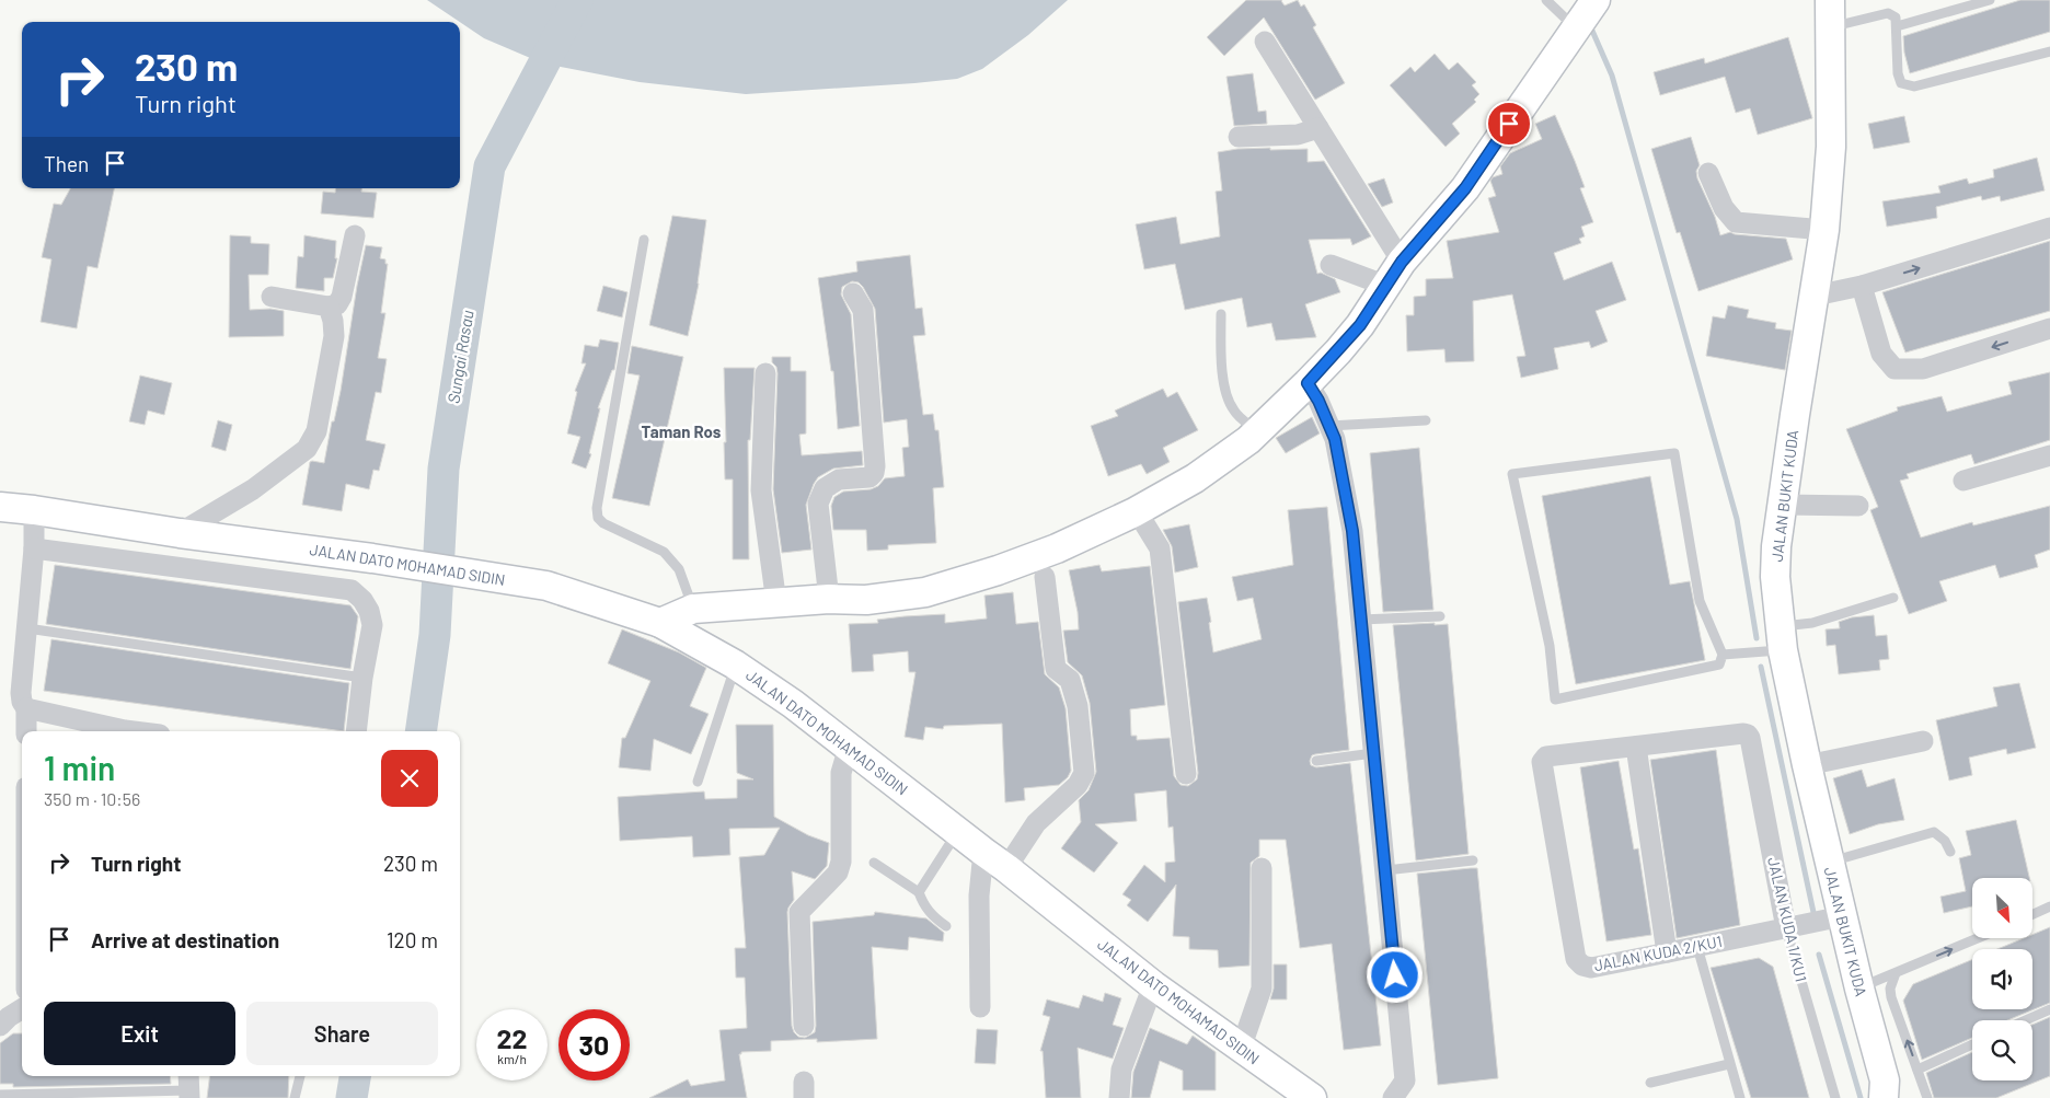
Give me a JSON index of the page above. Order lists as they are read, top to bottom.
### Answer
{
  "streets": {
    "street": [
      "JALAN BUKIT KUDA",
      "JALAN DATO MOHAMAD SIDIN",
      "JALAN KUDA 1/KU1",
      "JALAN KUDA 2/KU1"
    ]
  },
  "crossings": [
    ["JALAN BUKIT KUDA", "JALAN KUDA 2/KU1"],
    ["JALAN KUDA 1/KU1", "JALAN KUDA 2/KU1"]
  ],
  "districts": ["Taman Ros"],
  "water": ["Sungai Rasau"],
  "north": "bottom right",
  "page": {
    "turn": ["230 m", "Turn right"],
    "then": "Then",
    "heading": ["1 min", "350 m · 10:56"],
    "list": [
      {
        "name": "Turn right",
        "value": "230 m"
      },
      {
        "name": "Arrive at destination",
        "value": "120 m"
      }
    ],
    "buttons": ["Exit", "Share"],
    "speed": "22 km/h",
    "limit": "30"
  }
}
